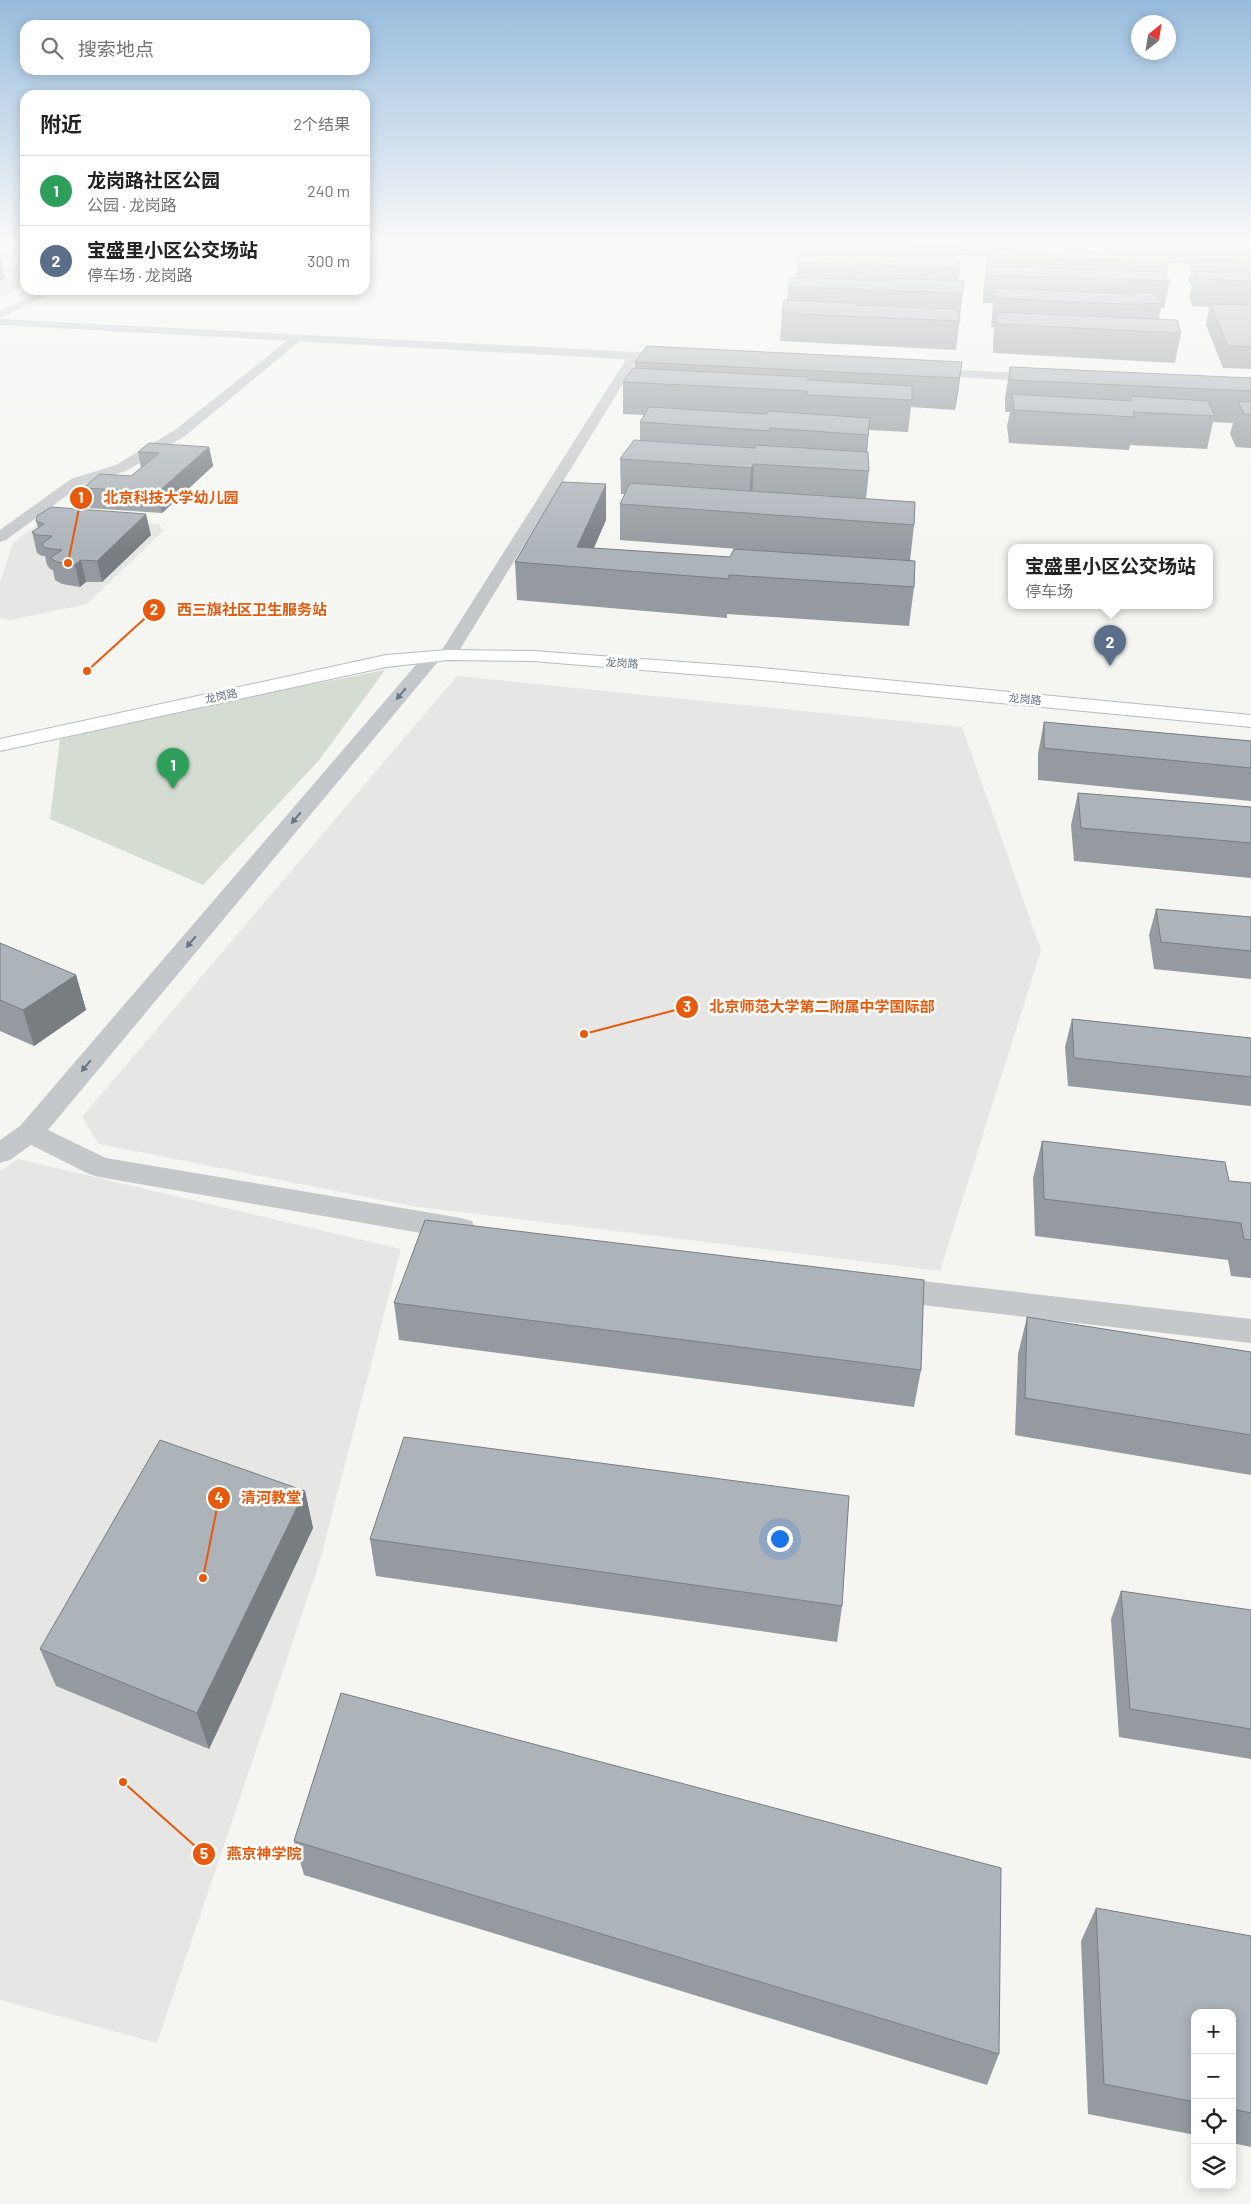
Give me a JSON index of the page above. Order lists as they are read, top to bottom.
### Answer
{
  "streets": {
    "main road": ["龙岗路"]
  },
  "places": [
    "北京科技大学幼儿园",
    "西三旗社区卫生服务站",
    "北京师范大学第二附属中学国际部",
    "清河教堂",
    "燕京神学院"
  ],
  "north": "top right",
  "page": {
    "search": "搜索地点",
    "heading": ["附近", "2个结果"],
    "list": [
      {
        "mark": "1",
        "name": "龙岗路社区公园",
        "note": "公园 · 龙岗路",
        "value": "240 m"
      },
      {
        "mark": "2",
        "name": "宝盛里小区公交场站",
        "note": "停车场 · 龙岗路",
        "value": "300 m"
      }
    ],
    "popup": ["宝盛里小区公交场站", "停车场"],
    "pins": ["2", "1"],
    "map_buttons": ["+", "−"]
  }
}
